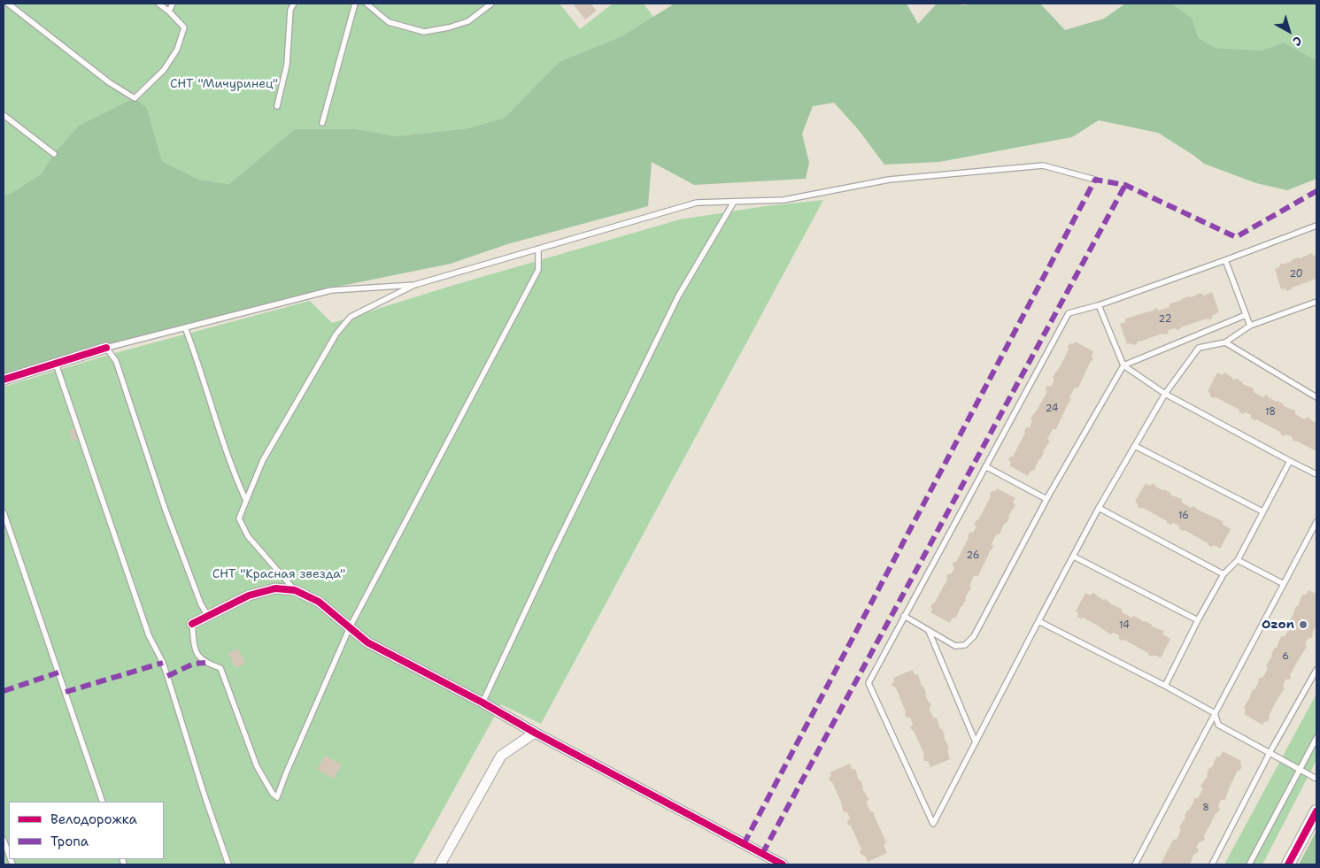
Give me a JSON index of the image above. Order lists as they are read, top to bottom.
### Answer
{
  "parks": ["СНТ \"Мичуринец\"", "СНТ \"Красная звезда\""],
  "places": ["Ozon"],
  "house_numbers": [
    "20",
    "22",
    "24",
    "18",
    "16",
    "26",
    "14",
    "6",
    "8"
  ],
  "legend": ["Велодорожка", "Тропа"],
  "north": "bottom right"
}
